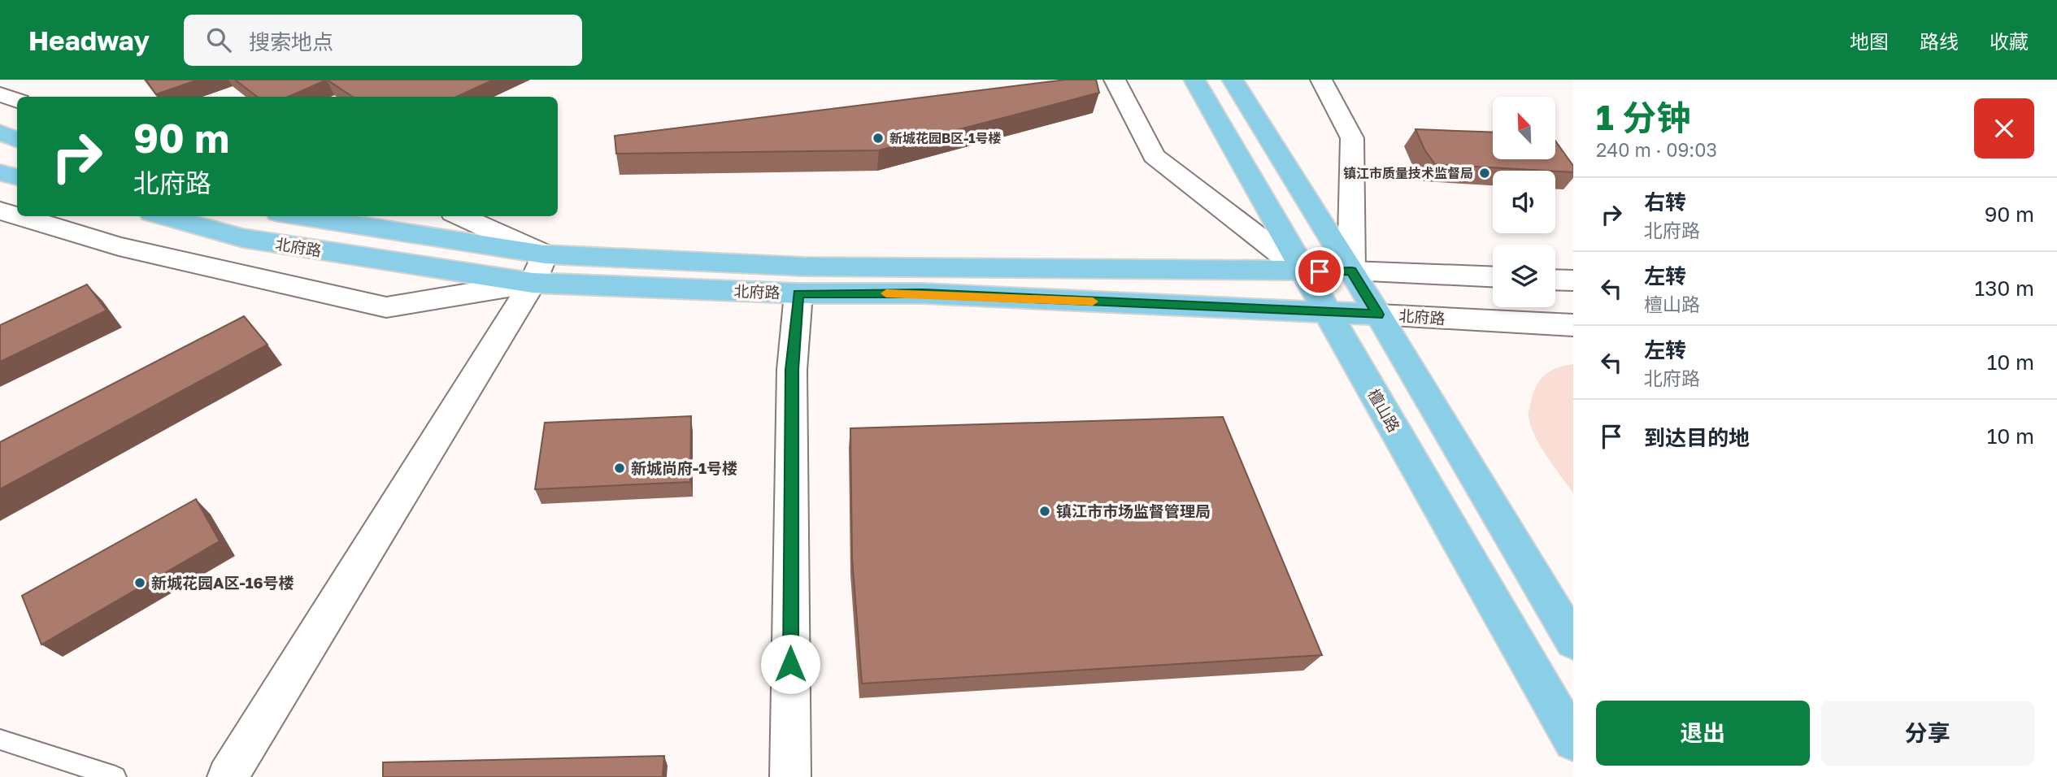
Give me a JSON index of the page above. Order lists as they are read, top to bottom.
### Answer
{
  "streets": {
    "main road": ["北府路", "檀山路"]
  },
  "crossings": [
    ["北府路", "檀山路"]
  ],
  "places": [
    "新城花园B区-1号楼",
    "镇江市质量技术监督局",
    "新城尚府-1号楼",
    "镇江市市场监督管理局",
    "新城花园A区-16号楼"
  ],
  "north": "top left",
  "page": {
    "header": "Headway",
    "search": "搜索地点",
    "nav": ["地图", "路线", "收藏"],
    "heading": ["1 分钟", "240 m · 09:03"],
    "turn": ["90 m", "北府路"],
    "list": [
      {
        "name": "右转",
        "note": "北府路",
        "value": "90 m"
      },
      {
        "name": "左转",
        "note": "檀山路",
        "value": "130 m"
      },
      {
        "name": "左转",
        "note": "北府路",
        "value": "10 m"
      },
      {
        "name": "到达目的地",
        "value": "10 m"
      }
    ],
    "buttons": ["退出", "分享"]
  }
}
